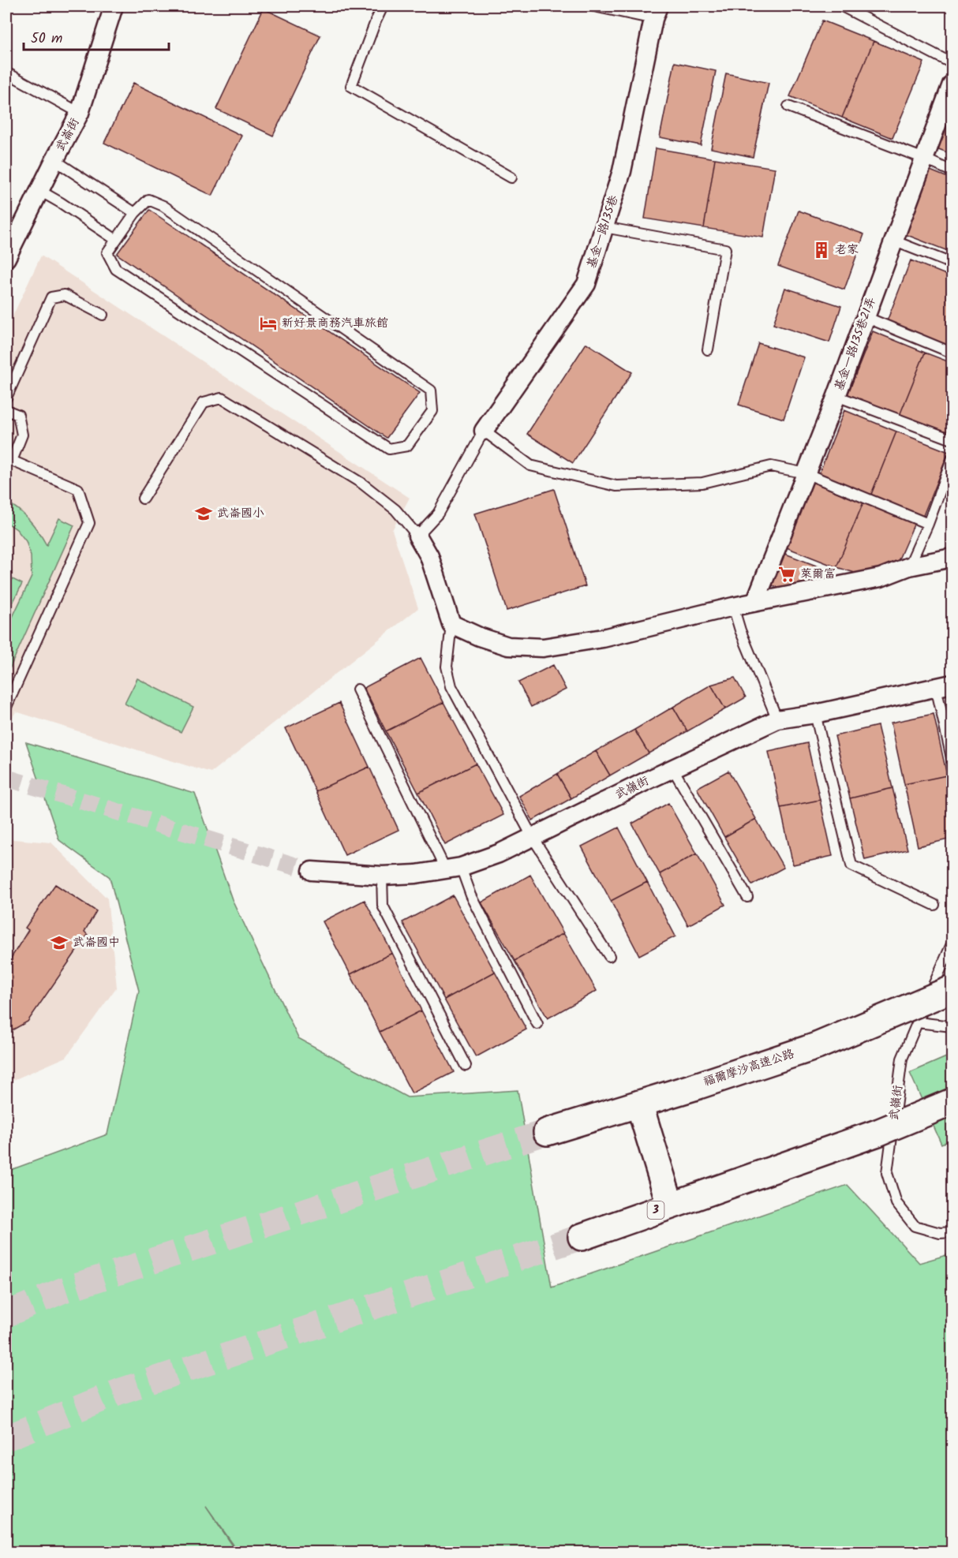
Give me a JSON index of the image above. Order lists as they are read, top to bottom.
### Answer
{
  "streets": {
    "highway": ["福爾摩沙高速公路", "3"],
    "street": [
      "武崙街",
      "基金一路135巷",
      "基金一路135巷21弄",
      "武嶺街"
    ]
  },
  "places": {
    "building": ["老家"],
    "hotel": ["新好景商務汽車旅館"],
    "school or university": ["武崙國小", "武崙國中"],
    "supermarket": ["萊爾富"]
  },
  "scale_bar": "50 m"
}
